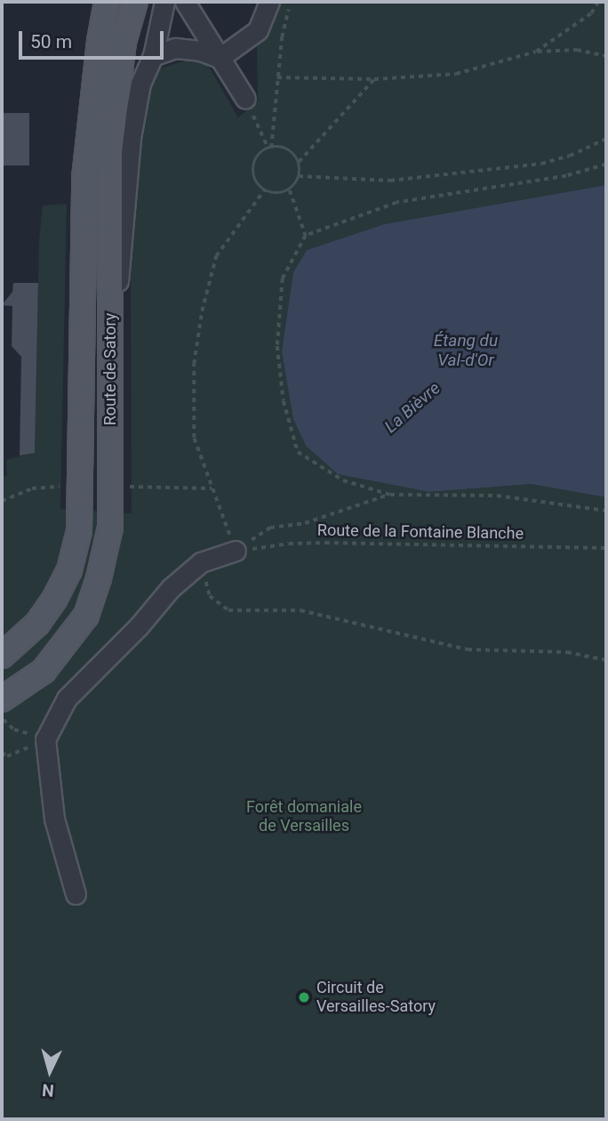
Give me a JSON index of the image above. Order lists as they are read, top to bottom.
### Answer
{
  "streets": {
    "main road": ["Route de Satory"],
    "path": ["Route de la Fontaine Blanche"]
  },
  "water": ["Étang du Val-d'Or", "La Bièvre"],
  "parks": ["Forêt domaniale de Versailles"],
  "places": ["Circuit de Versailles-Satory"],
  "scale_bar": "50 m",
  "north": "bottom"
}
